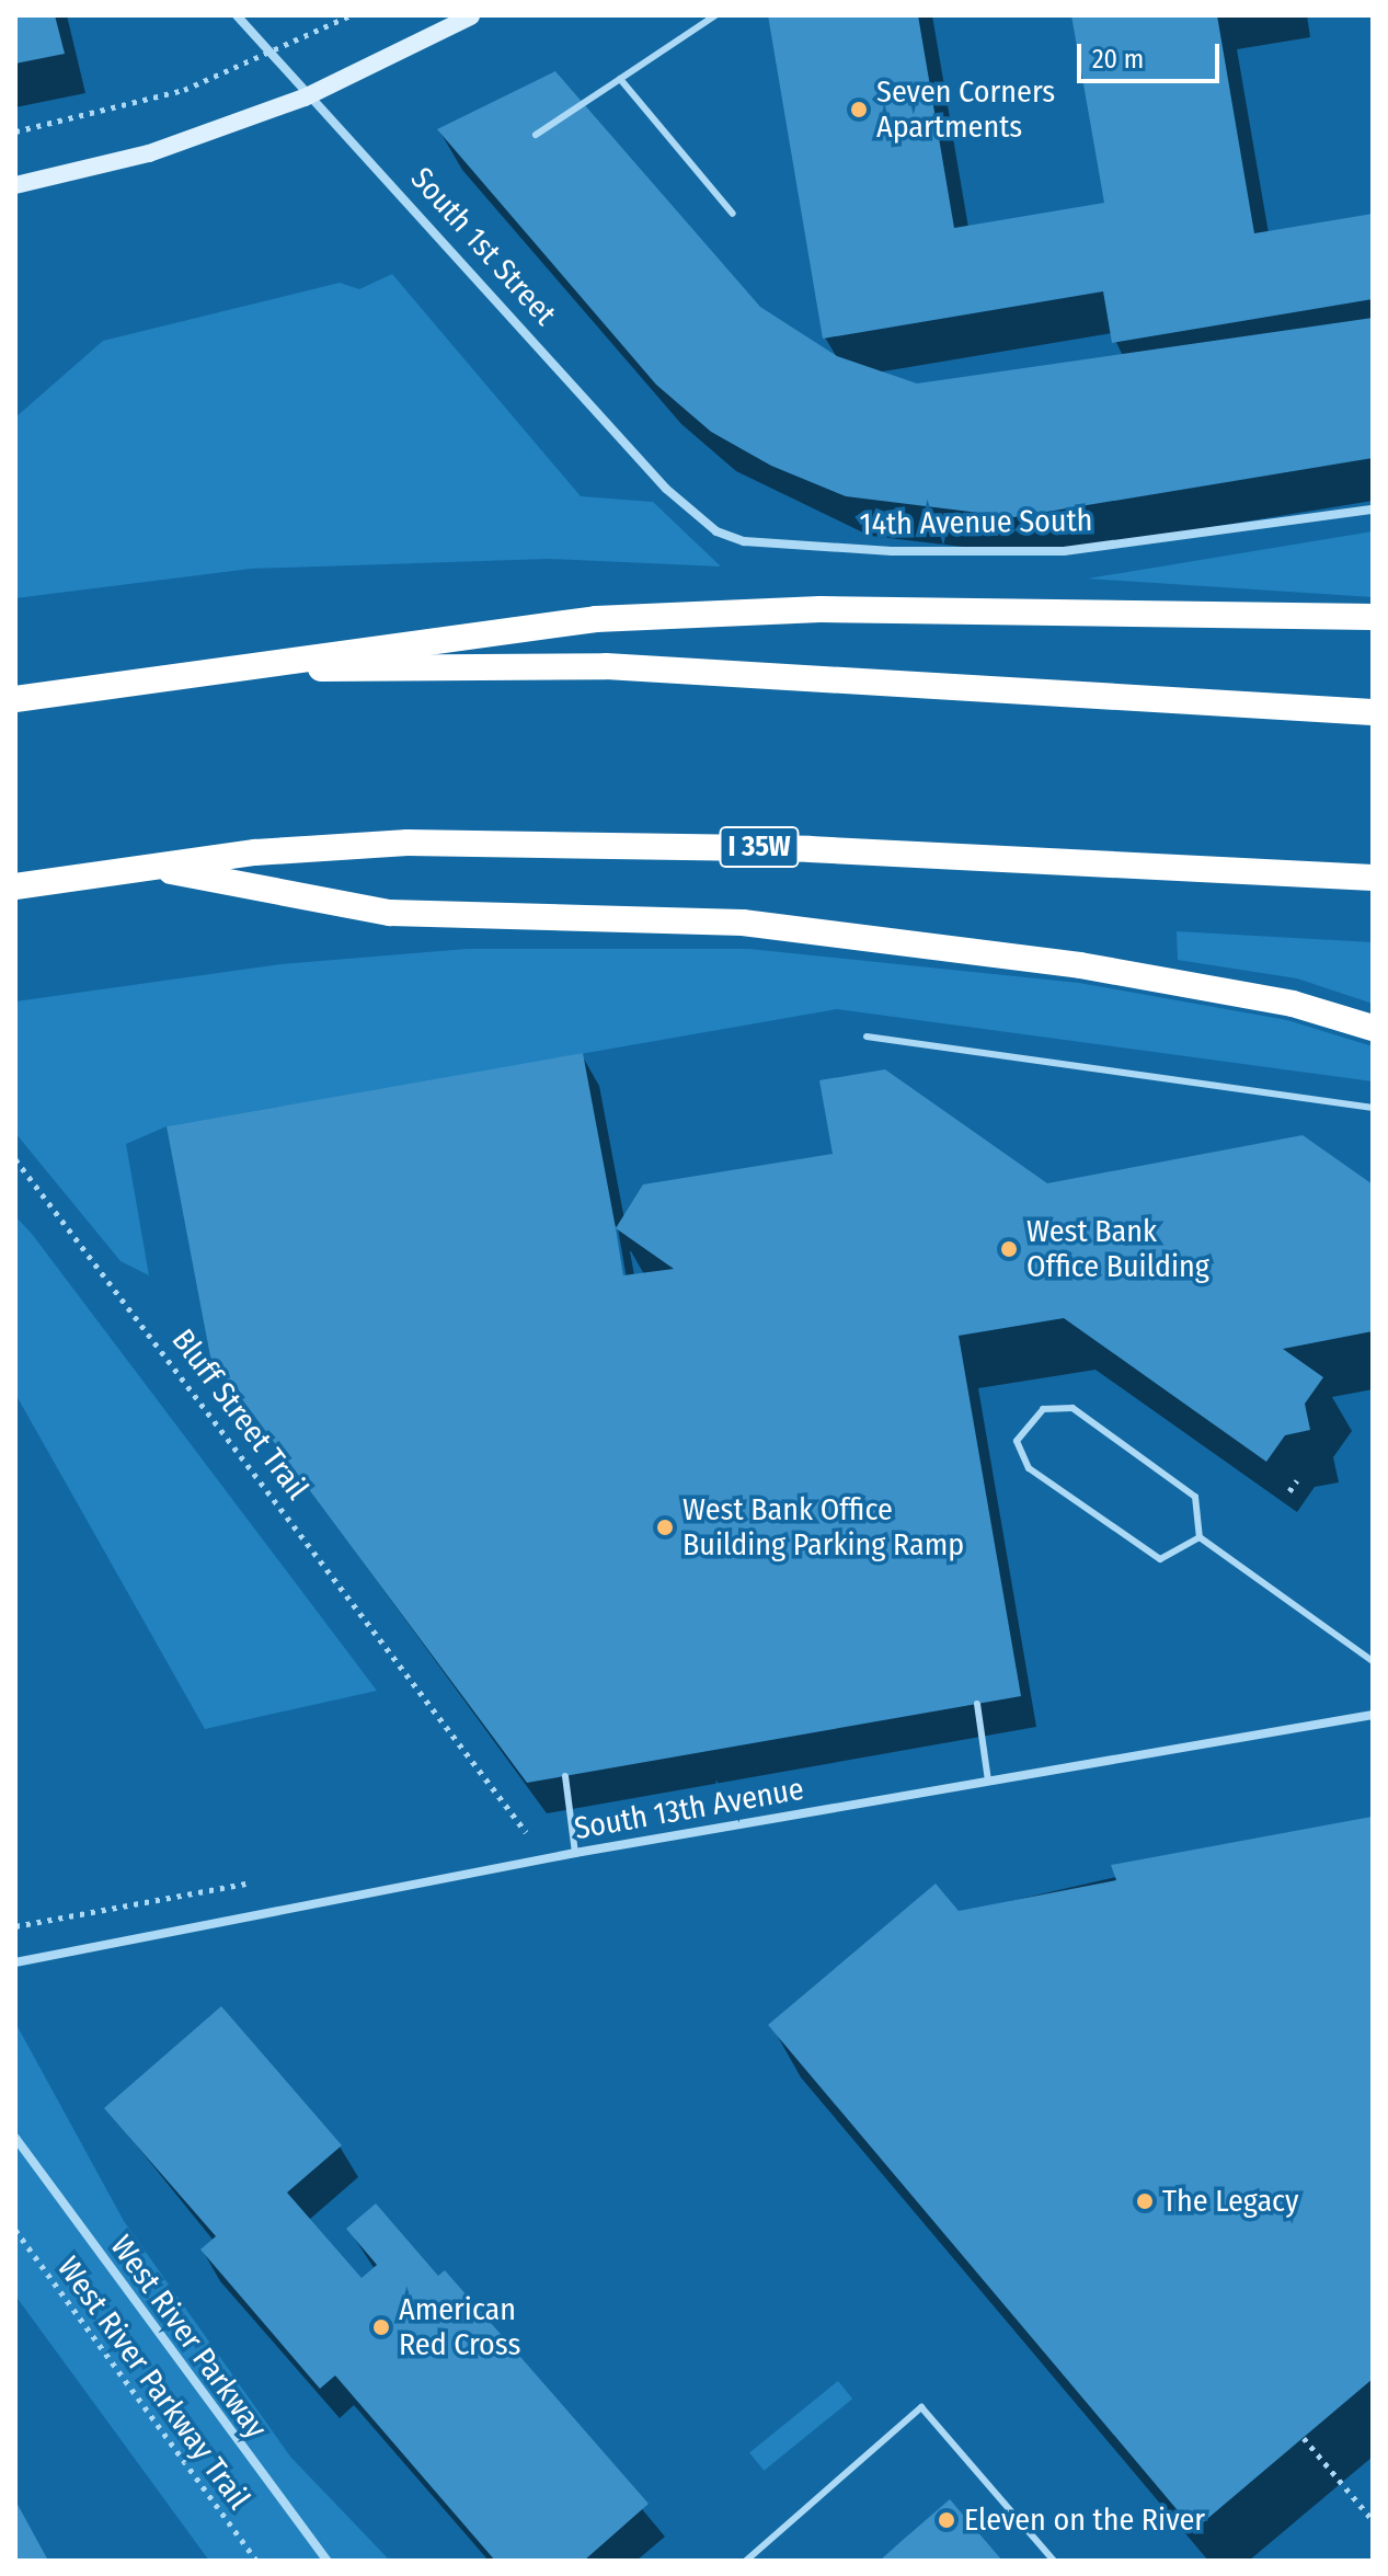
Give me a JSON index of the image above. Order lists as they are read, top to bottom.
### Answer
{
  "streets": {
    "highway": ["I 35W"],
    "street": [
      "South 1st Street",
      "14th Avenue South",
      "South 13th Avenue",
      "West River Parkway"
    ],
    "path": ["Bluff Street Trail", "West River Parkway Trail"]
  },
  "crossings": [
    ["South 1st Street", "14th Avenue South"]
  ],
  "places": [
    "Seven Corners Apartments",
    "West Bank Office Building",
    "West Bank Office Building Parking Ramp",
    "The Legacy",
    "American Red Cross",
    "Eleven on the River"
  ],
  "scale_bar": "20 m"
}
